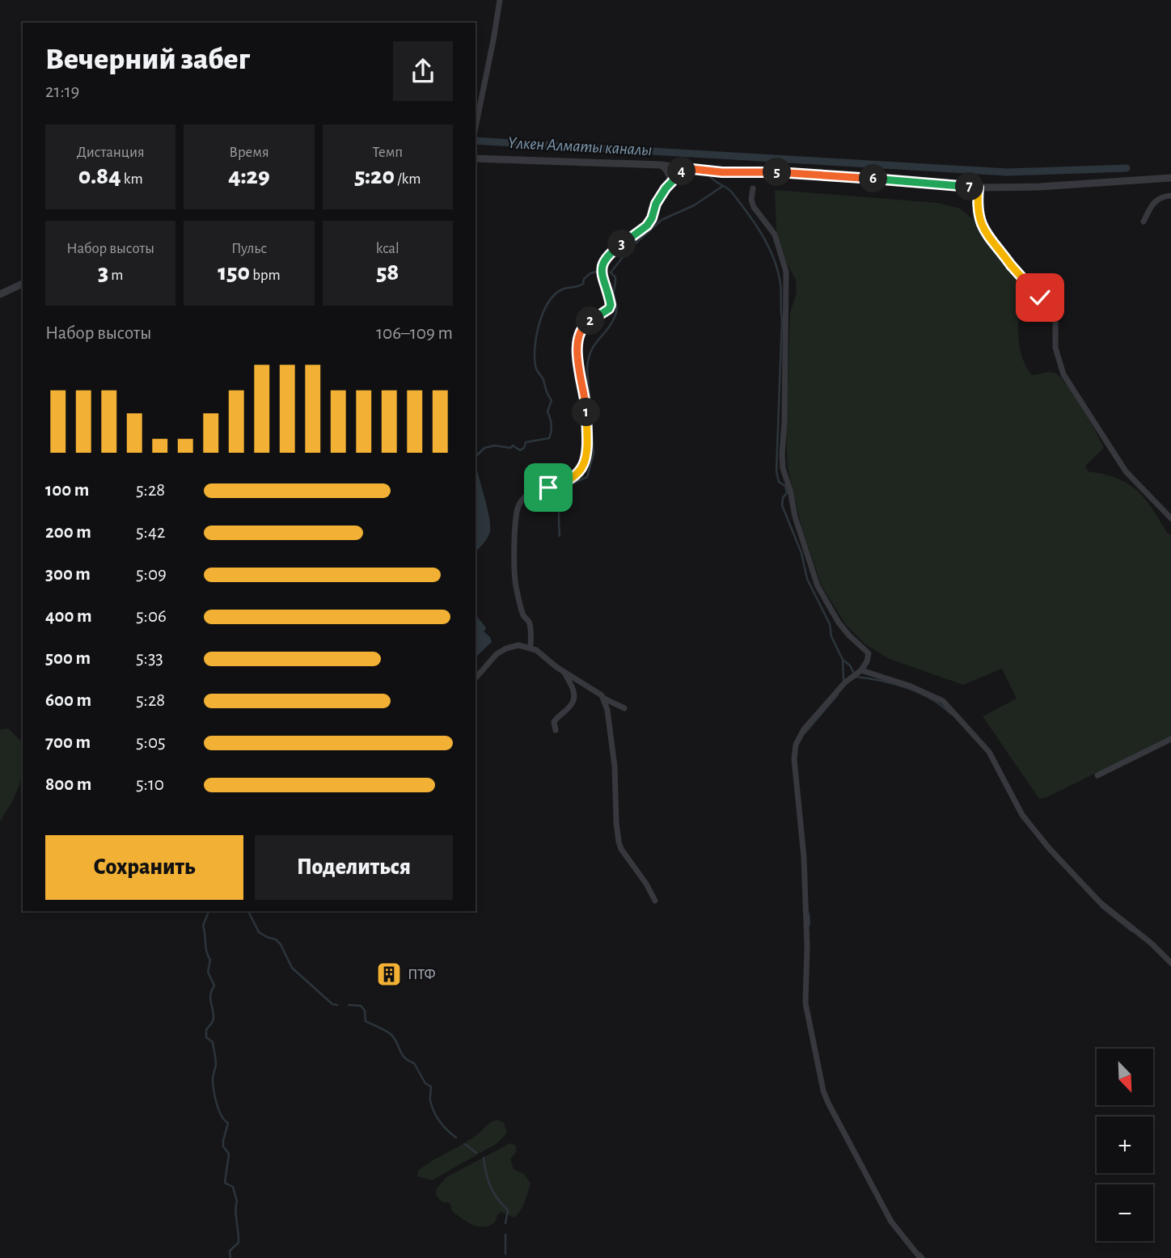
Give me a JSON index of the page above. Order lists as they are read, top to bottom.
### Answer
{
  "water": ["Үлкен Алматы каналы"],
  "places": {
    "building": ["ПТФ"]
  },
  "north": "bottom right",
  "page": {
    "heading": ["Вечерний забег", "21:19"],
    "stats": [
      ["Дистанция", "0.84 km"],
      ["Время", "4:29"],
      ["Темп", "5:20 /km"],
      ["Набор высоты", "3 m"],
      ["Пульс", "150 bpm"],
      ["kcal", "58"]
    ],
    "pins": [
      "4",
      "5",
      "6",
      "7",
      "3",
      "2",
      "1"
    ],
    "chart": ["Набор высоты", "106–109 m"],
    "list": [
      {
        "name": "100 m",
        "note": "5:28"
      },
      {
        "name": "200 m",
        "note": "5:42"
      },
      {
        "name": "300 m",
        "note": "5:09"
      },
      {
        "name": "400 m",
        "note": "5:06"
      },
      {
        "name": "500 m",
        "note": "5:33"
      },
      {
        "name": "600 m",
        "note": "5:28"
      },
      {
        "name": "700 m",
        "note": "5:05"
      },
      {
        "name": "800 m",
        "note": "5:10"
      }
    ],
    "buttons": ["Сохранить", "Поделиться"],
    "map_buttons": ["+", "−"]
  }
}
